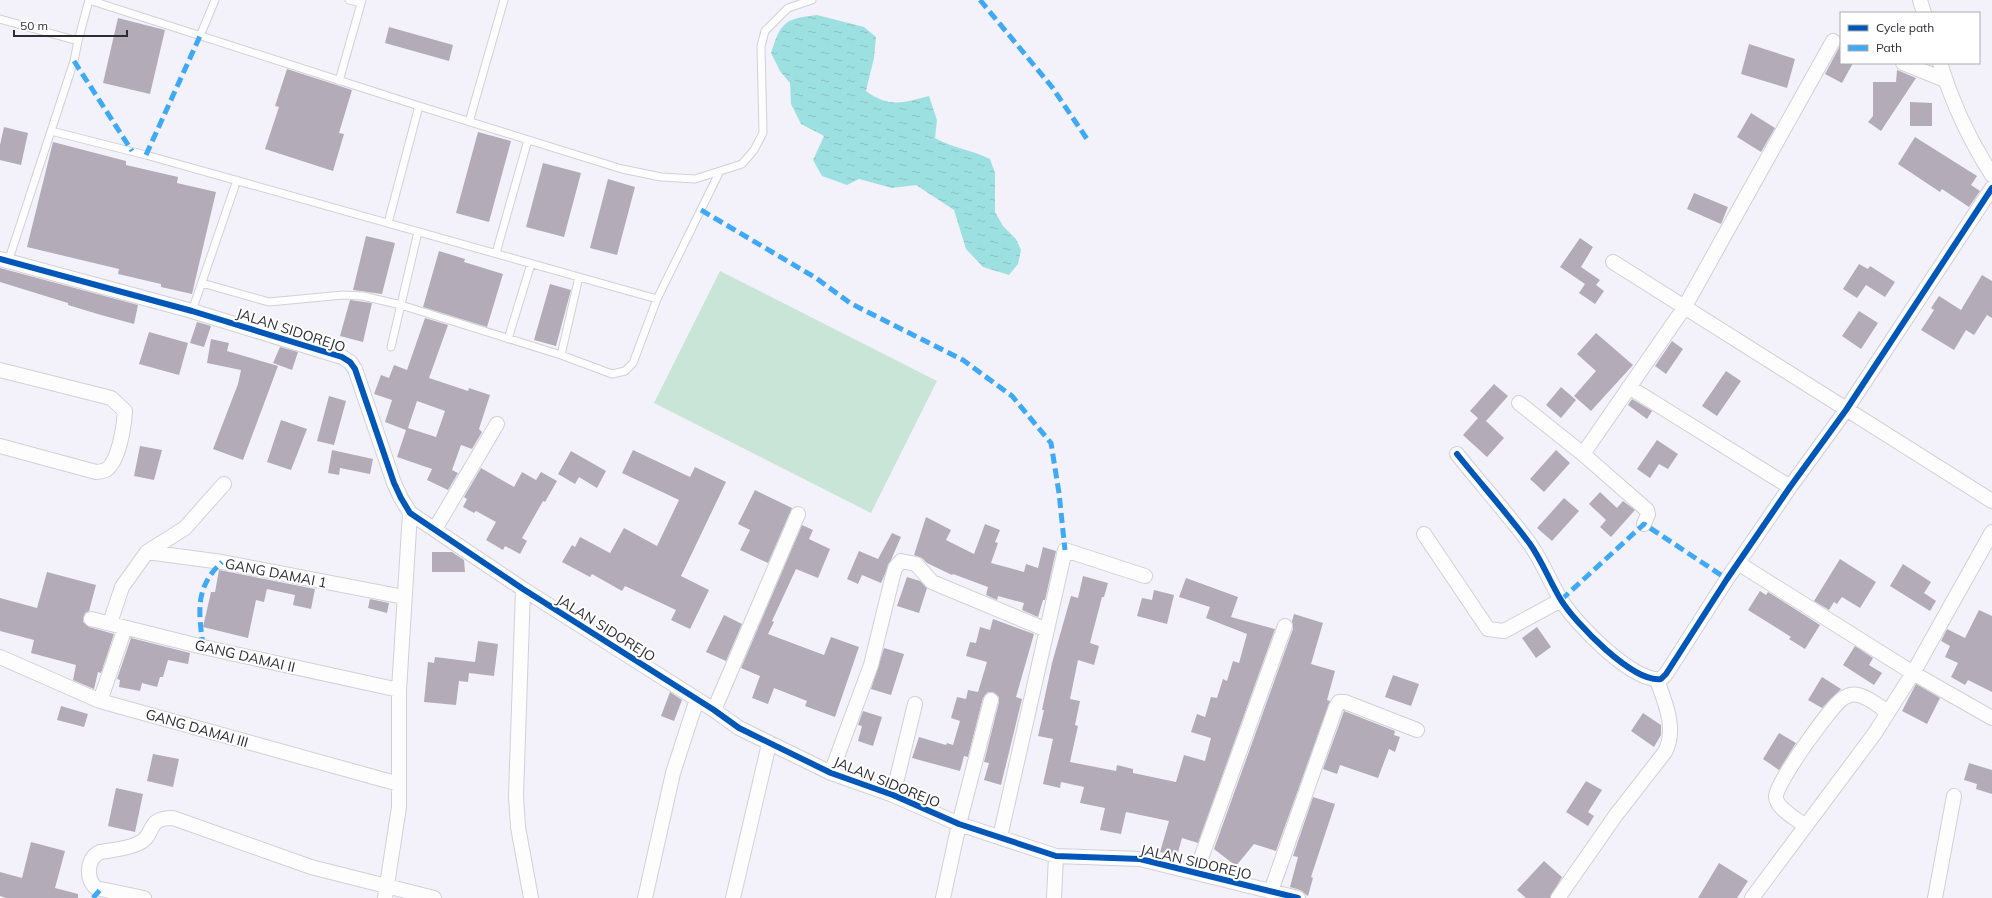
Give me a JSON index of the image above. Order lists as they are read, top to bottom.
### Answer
{
  "streets": {
    "street": [
      "JALAN SIDOREJO",
      "GANG DAMAI 1",
      "GANG DAMAI II",
      "GANG DAMAI III"
    ]
  },
  "legend": ["Cycle path", "Path"],
  "scale_bar": "50 m"
}
